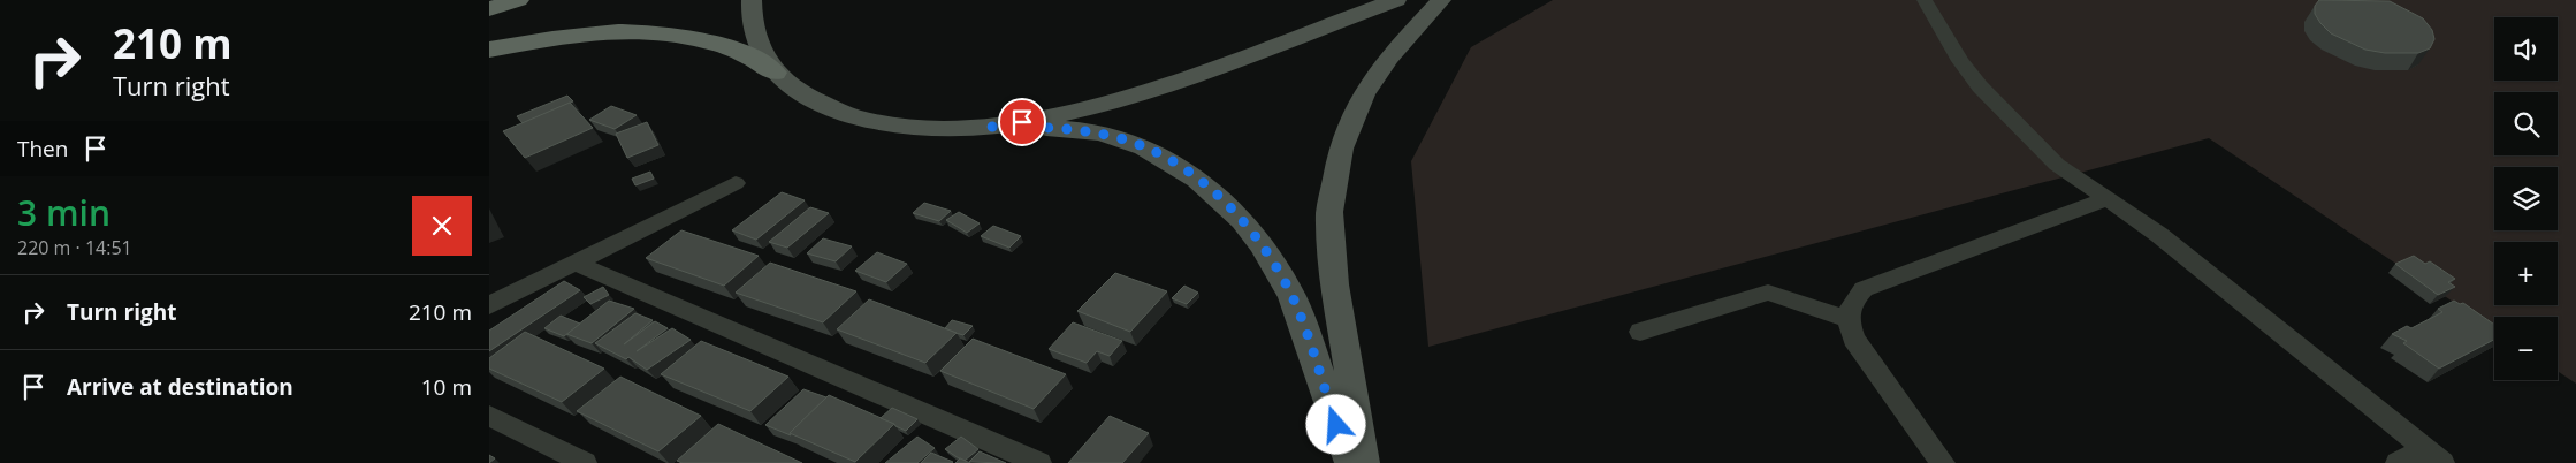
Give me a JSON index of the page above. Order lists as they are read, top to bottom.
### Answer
{
  "page": {
    "turn": ["210 m", "Turn right"],
    "map_buttons": ["+", "−"],
    "then": "Then",
    "heading": ["3 min", "220 m · 14:51"],
    "list": [
      {
        "name": "Turn right",
        "value": "210 m"
      },
      {
        "name": "Arrive at destination",
        "value": "10 m"
      }
    ]
  }
}
